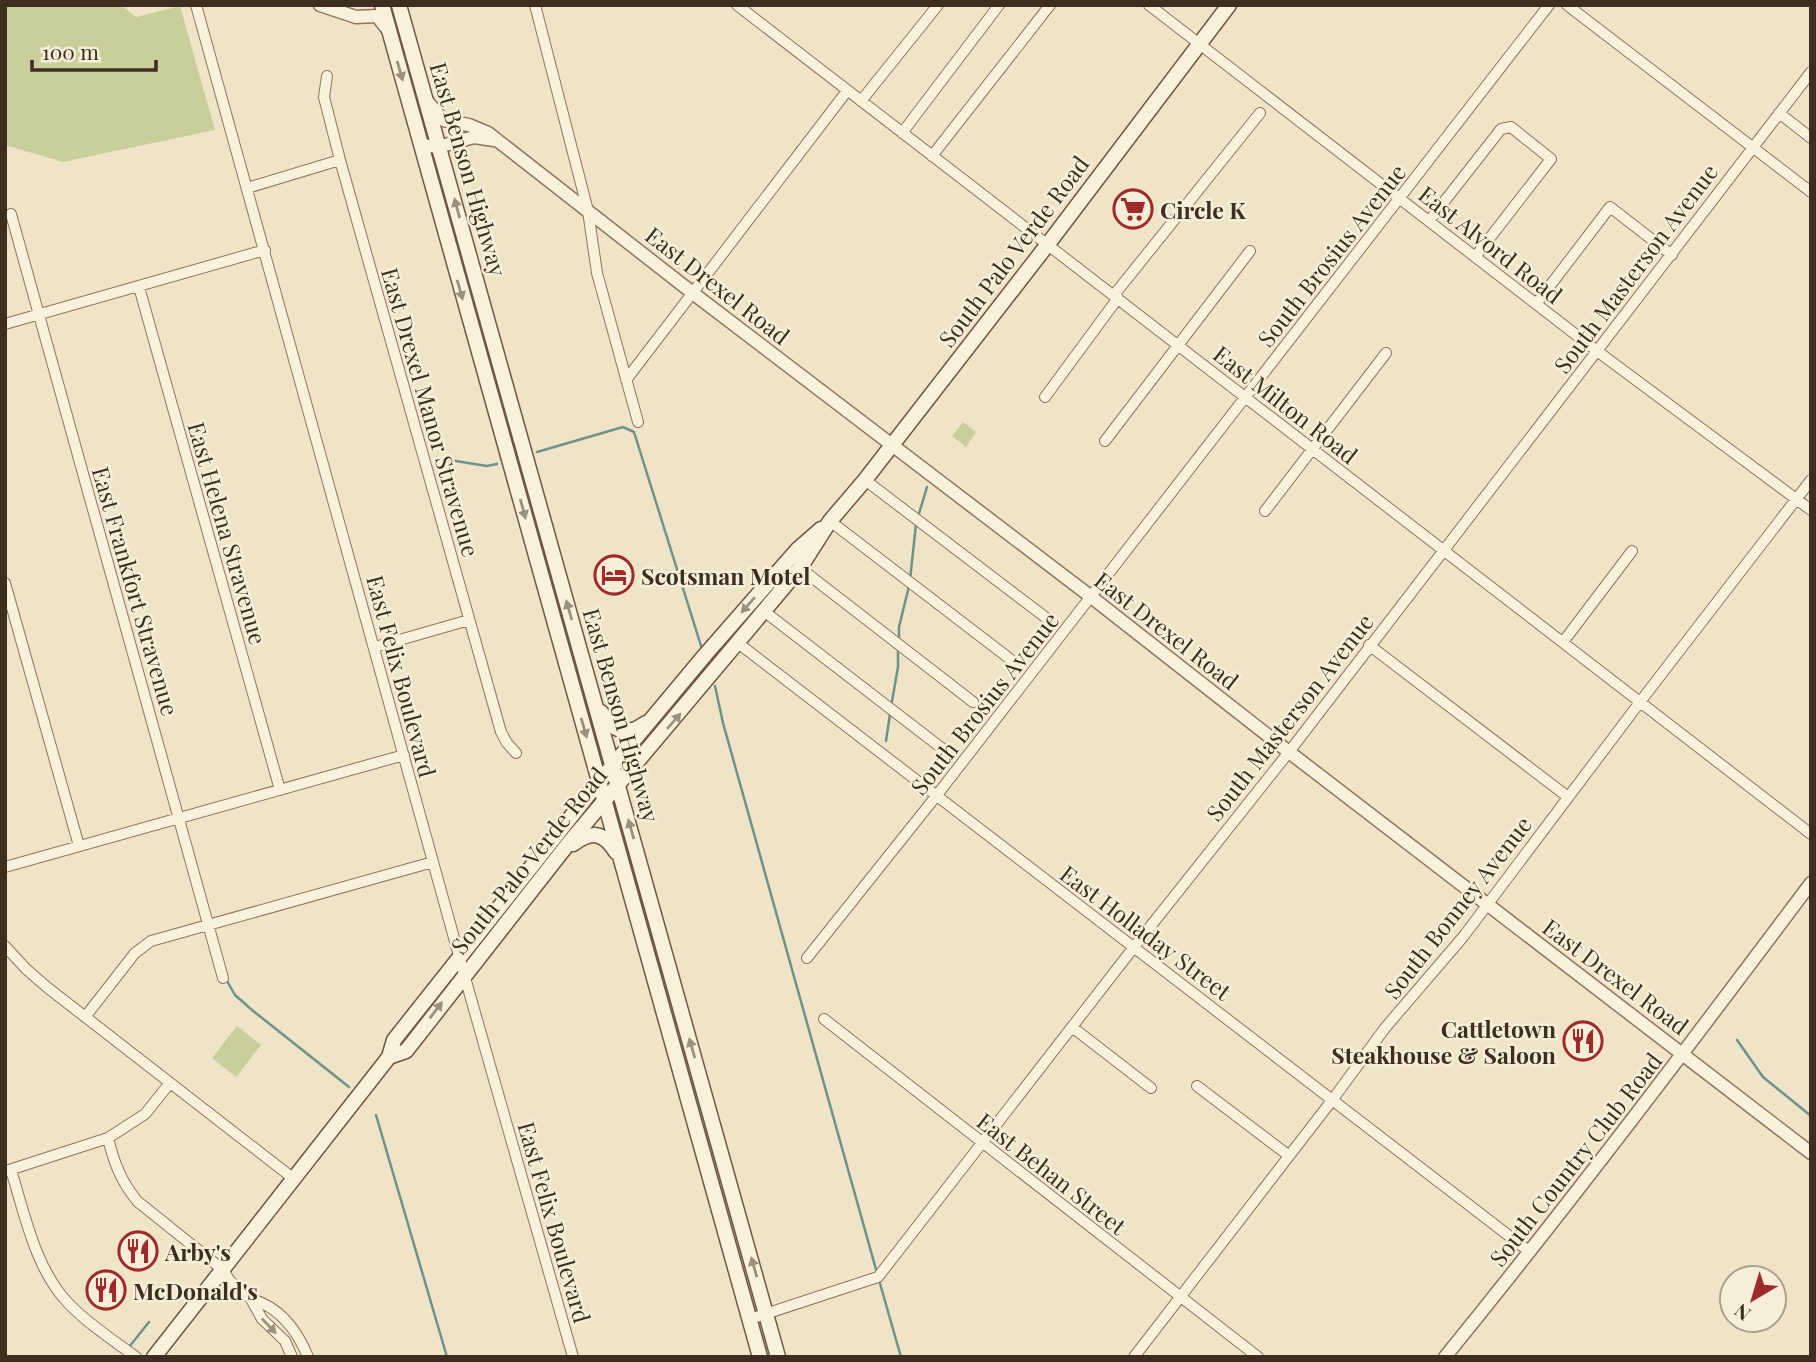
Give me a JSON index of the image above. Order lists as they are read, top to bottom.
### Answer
{
  "streets": {
    "main road": ["East Benson Highway", "South Palo Verde Road"],
    "street": [
      "East Alvord Road",
      "South Brosius Avenue",
      "South Masterson Avenue",
      "East Drexel Road",
      "East Milton Road",
      "East Drexel Manor Stravenue",
      "East Helena Stravenue",
      "East Frankfort Stravenue",
      "East Felix Boulevard",
      "South Bonney Avenue",
      "East Holladay Street",
      "South Country Club Road",
      "East Behan Street"
    ]
  },
  "crossings": [
    ["East Benson Highway", "South Palo Verde Road"],
    ["East Benson Highway", "South Masterson Avenue"],
    ["East Benson Highway", "East Drexel Road"],
    ["East Alvord Road", "South Palo Verde Road"],
    ["East Alvord Road", "South Brosius Avenue"],
    ["East Alvord Road", "South Masterson Avenue"],
    ["East Alvord Road", "South Bonney Avenue"],
    ["South Palo Verde Road", "East Drexel Road"],
    ["South Palo Verde Road", "East Milton Road"],
    ["South Palo Verde Road", "East Felix Boulevard"],
    ["South Palo Verde Road", "East Holladay Street"],
    ["South Brosius Avenue", "East Drexel Road"],
    ["South Brosius Avenue", "East Milton Road"],
    ["South Brosius Avenue", "East Holladay Street"],
    ["South Masterson Avenue", "East Drexel Road"],
    ["South Masterson Avenue", "East Milton Road"],
    ["South Masterson Avenue", "East Holladay Street"],
    ["South Masterson Avenue", "East Behan Street"],
    ["East Drexel Road", "South Bonney Avenue"],
    ["East Drexel Road", "South Country Club Road"],
    ["East Milton Road", "South Bonney Avenue"],
    ["South Bonney Avenue", "East Holladay Street"],
    ["South Bonney Avenue", "East Behan Street"],
    ["East Holladay Street", "South Country Club Road"]
  ],
  "places": {
    "supermarket": ["Circle K"],
    "hotel": ["Scotsman Motel"],
    "restaurant": ["Cattletown Steakhouse & Saloon", "Arby's", "McDonald's"]
  },
  "scale_bar": "100 m",
  "north": "bottom left"
}
